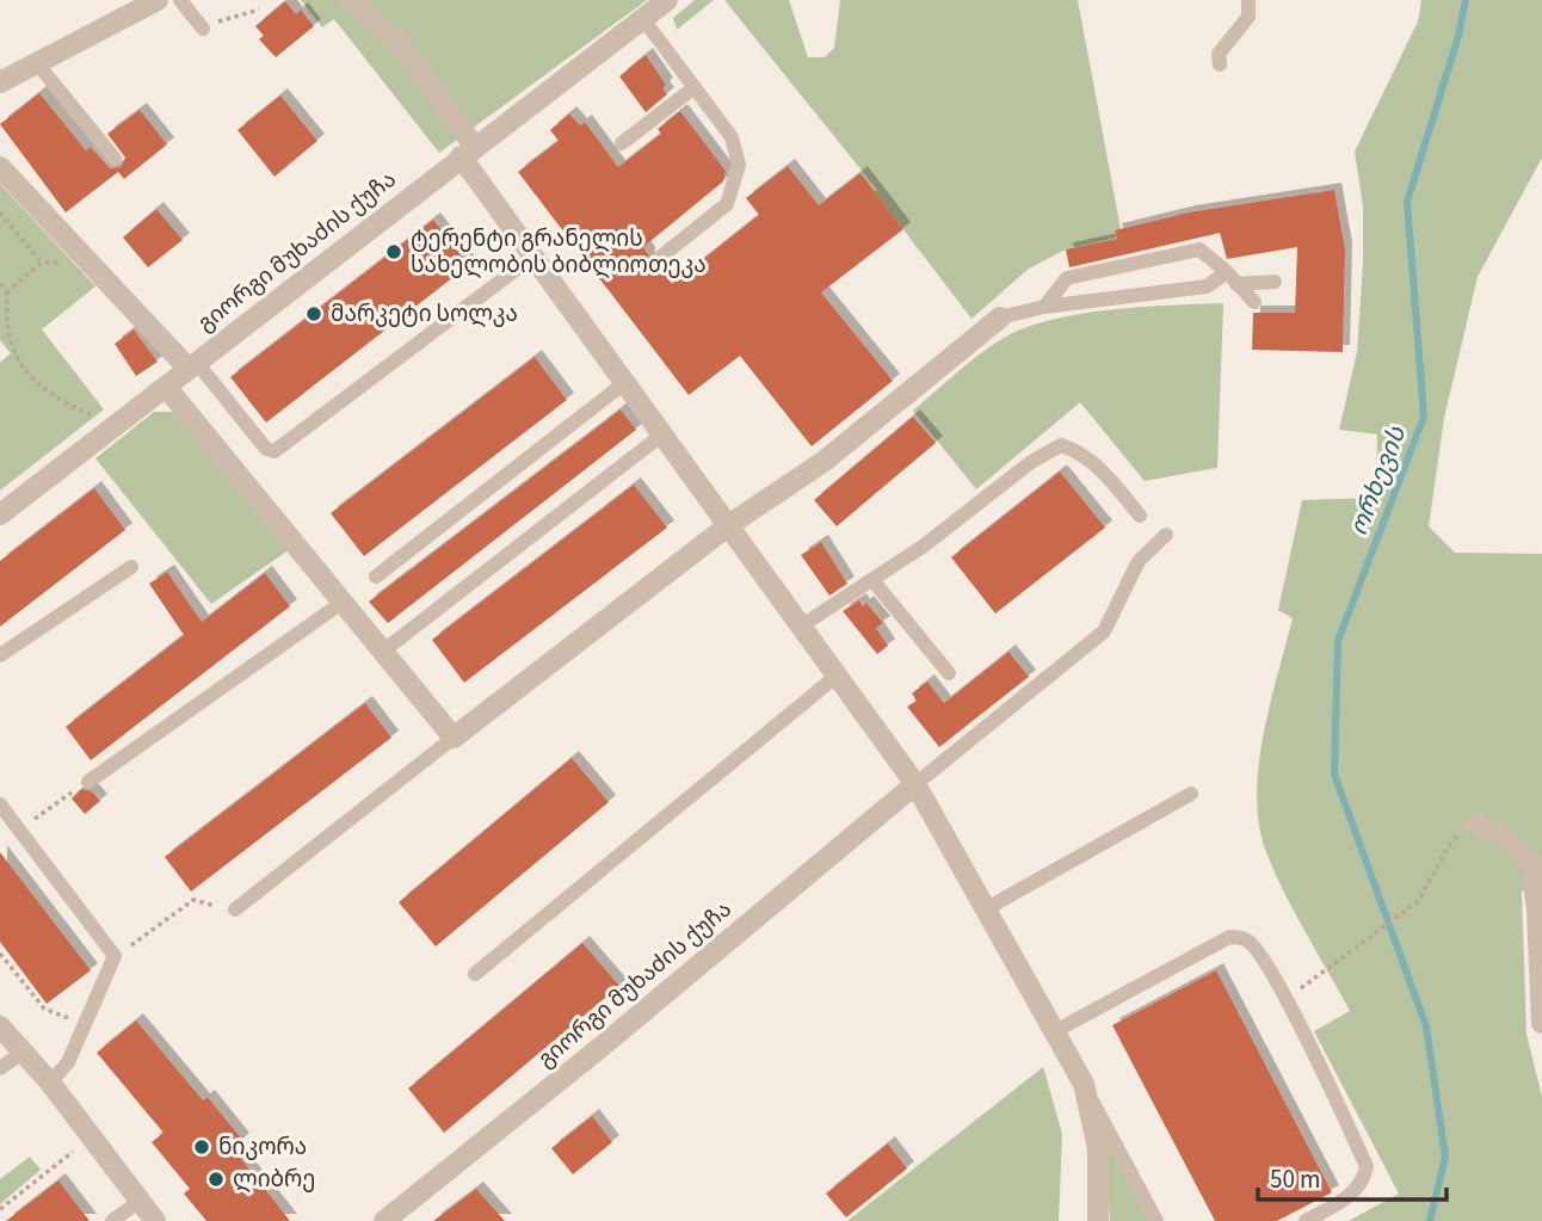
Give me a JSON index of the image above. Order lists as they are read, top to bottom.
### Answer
{
  "streets": {
    "street": ["გიორგი მუხაძის ქუჩა"]
  },
  "water": ["ორხევის"],
  "places": [
    "ტერენტი გრანელის სახელობის ბიბლიოთეკა",
    "მარკეტი სოლკა",
    "ნიკორა",
    "ლიბრე"
  ],
  "scale_bar": "50 m"
}
